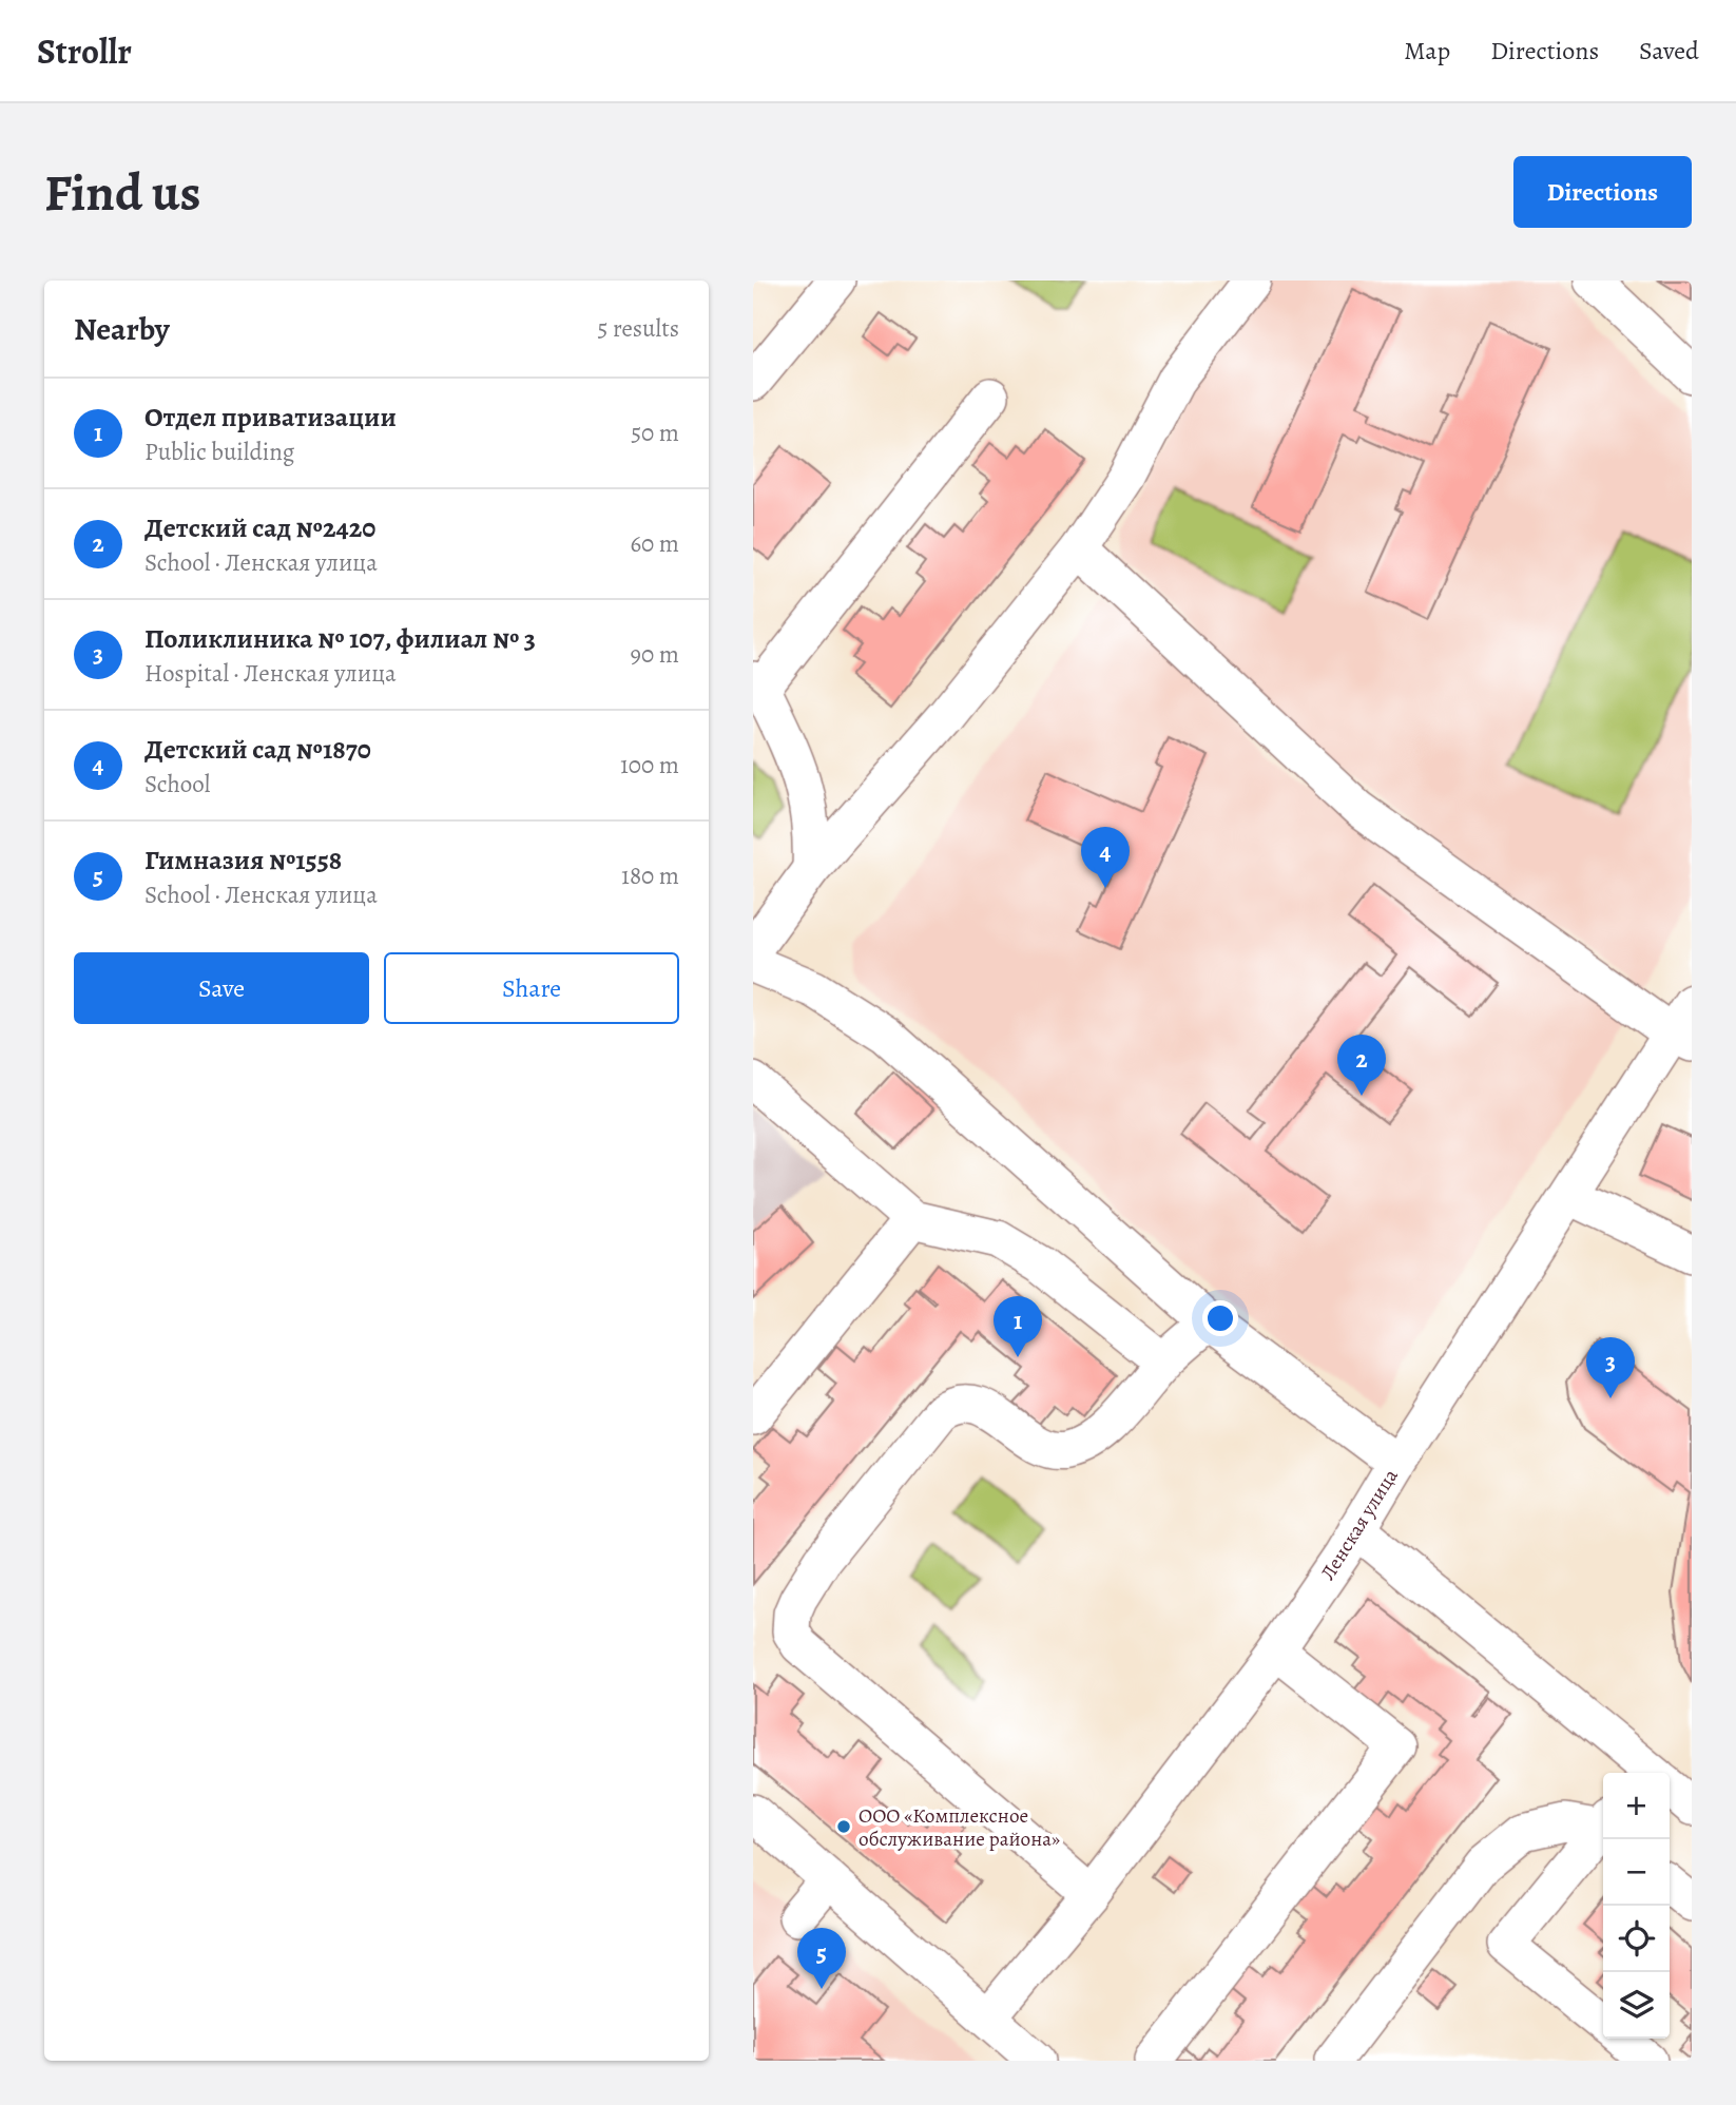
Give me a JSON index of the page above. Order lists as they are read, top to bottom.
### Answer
{
  "streets": {
    "street": ["Ленская улица"]
  },
  "places": ["ООО «Комплексное обслуживание района»"],
  "page": {
    "header": "Strollr",
    "nav": ["Map", "Directions", "Saved"],
    "buttons": [
      "Directions",
      ["Save", "Share"]
    ],
    "title": "Find us",
    "heading": ["Nearby", "5 results"],
    "list": [
      {
        "mark": "1",
        "name": "Отдел приватизации",
        "note": "Public building",
        "value": "50 m"
      },
      {
        "mark": "2",
        "name": "Детский сад №2420",
        "note": "School · Ленская улица",
        "value": "60 m"
      },
      {
        "mark": "3",
        "name": "Поликлиника № 107, филиал № 3",
        "note": "Hospital · Ленская улица",
        "value": "90 m"
      },
      {
        "mark": "4",
        "name": "Детский сад №1870",
        "note": "School",
        "value": "100 m"
      },
      {
        "mark": "5",
        "name": "Гимназия №1558",
        "note": "School · Ленская улица",
        "value": "180 m"
      }
    ],
    "pins": [
      "4",
      "2",
      "1",
      "3",
      "5"
    ],
    "map_buttons": ["+", "−"]
  }
}
